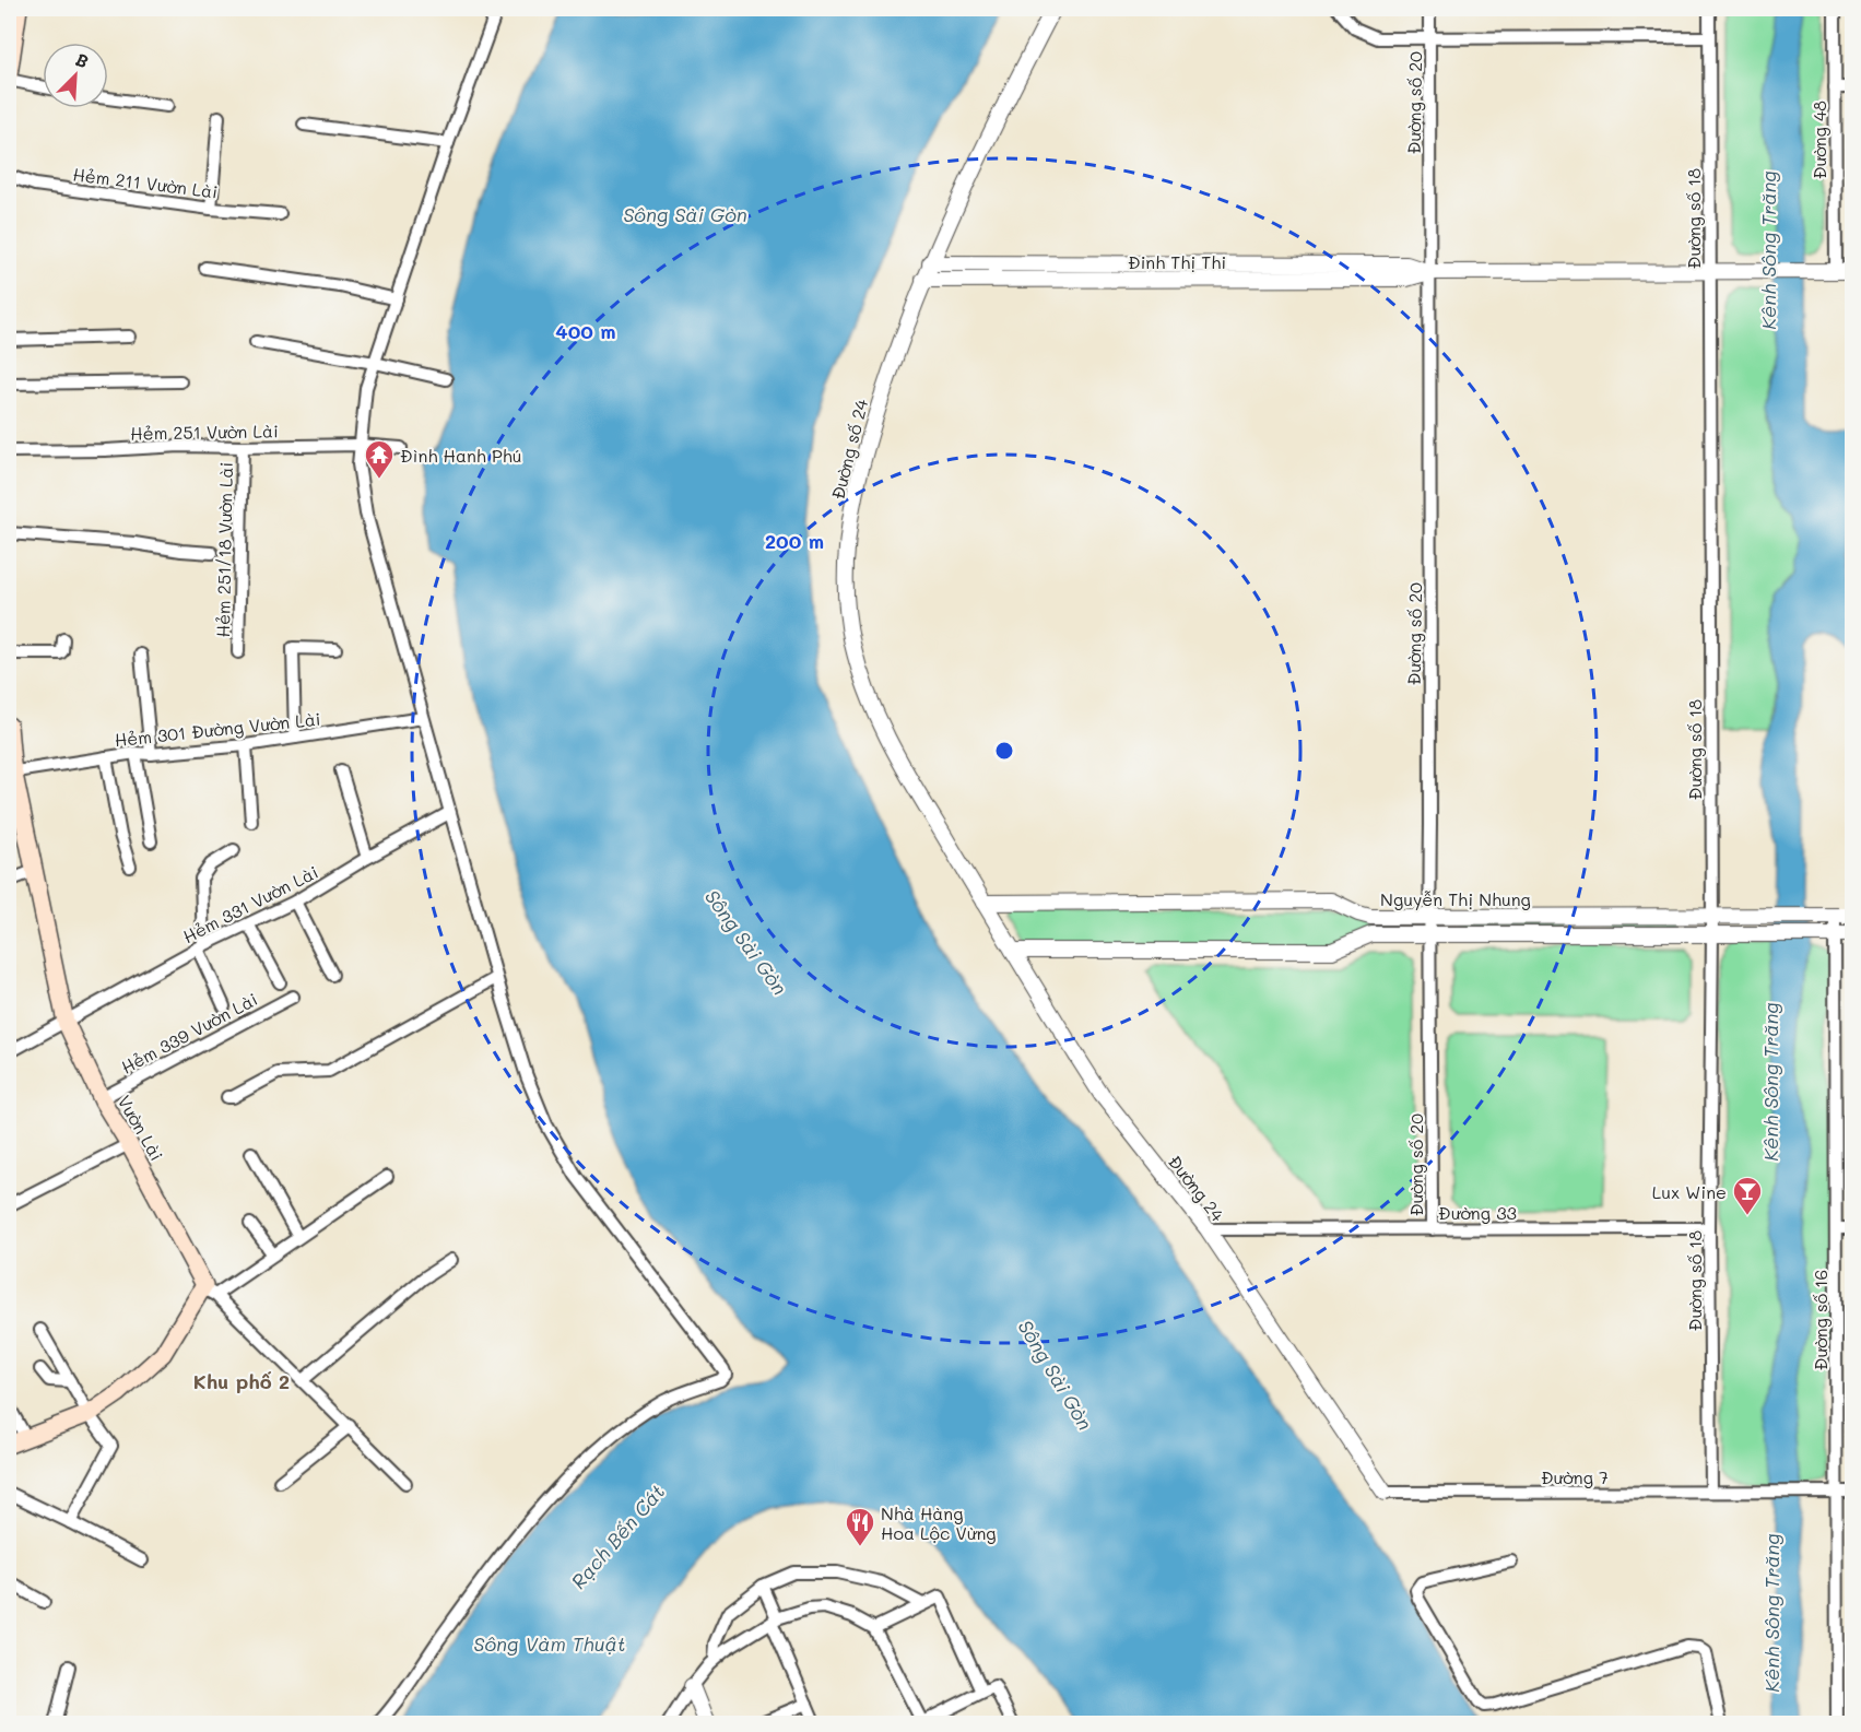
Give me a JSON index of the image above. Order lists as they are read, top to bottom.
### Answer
{
  "streets": {
    "main road": ["Vườn Lài"],
    "street": [
      "Đường số 20",
      "Đường 48",
      "Hẻm 211 Vườn Lài",
      "Đường số 18",
      "Đinh Thị Thi",
      "Hẻm 251 Vườn Lài",
      "Đường số 24",
      "Hẻm 251/18 Vườn Lài",
      "Hẻm 301 Đường Vườn Lài",
      "Nguyễn Thị Nhung",
      "Hẻm 331 Vườn Lài",
      "Hẻm 339 Vườn Lài",
      "Đường 24",
      "Đường 33",
      "Đường số 16",
      "Đường 7"
    ]
  },
  "crossings": [
    ["Đường số 20", "Đinh Thị Thi"],
    ["Đường số 20", "Nguyễn Thị Nhung"],
    ["Đường số 20", "Đường 33"],
    ["Đường 48", "Đinh Thị Thi"],
    ["Đường số 18", "Đinh Thị Thi"],
    ["Đường số 18", "Nguyễn Thị Nhung"],
    ["Đường số 18", "Đường 33"],
    ["Đường số 18", "Đường 7"],
    ["Đinh Thị Thi", "Đường số 24"],
    ["Hẻm 251 Vườn Lài", "Hẻm 251/18 Vườn Lài"],
    ["Đường số 24", "Nguyễn Thị Nhung"],
    ["Đường số 24", "Đường 24"],
    ["Hẻm 301 Đường Vườn Lài", "Vườn Lài"],
    ["Nguyễn Thị Nhung", "Đường 24"],
    ["Nguyễn Thị Nhung", "Đường số 16"],
    ["Hẻm 331 Vườn Lài", "Vườn Lài"],
    ["Hẻm 339 Vườn Lài", "Vườn Lài"],
    ["Đường 24", "Đường 33"],
    ["Đường 24", "Đường 7"],
    ["Đường số 16", "Đường 7"]
  ],
  "districts": ["Khu phố 2"],
  "water": [
    "Sông Sài Gòn",
    "Kênh Sông Trăng",
    "Rạch Bến Cát",
    "Sông Vàm Thuật"
  ],
  "places": {
    "temple": ["Đình Hanh Phú"],
    "bar": ["Lux Wine"],
    "restaurant": ["Nhà Hàng Hoa Lộc Vừng"]
  },
  "north": "top right",
  "rings": ["400 m", "200 m"]
}
